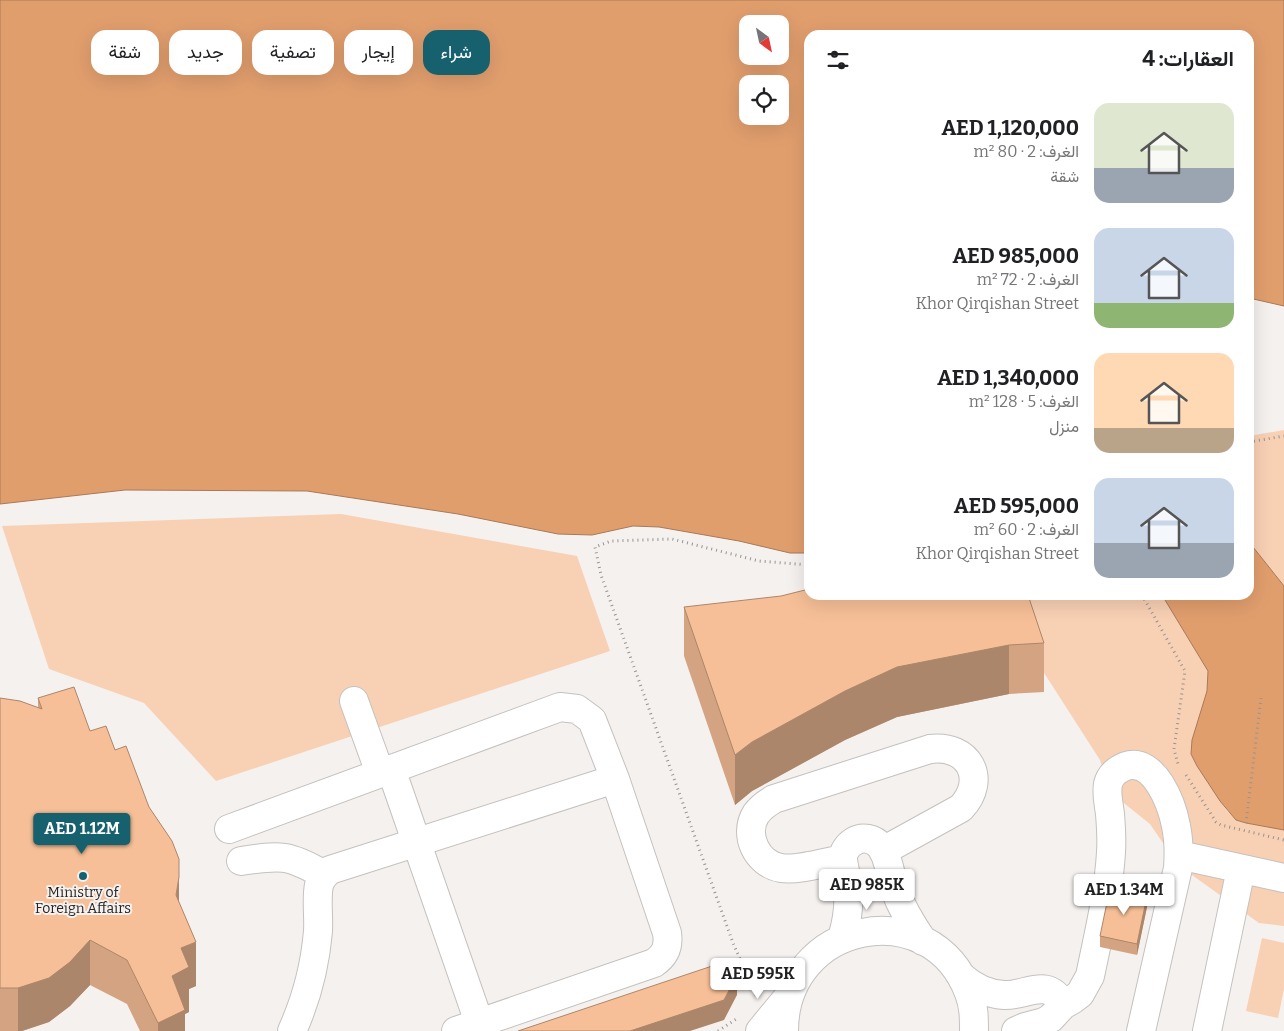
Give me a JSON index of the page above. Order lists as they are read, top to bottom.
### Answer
{
  "places": ["Ministry of Foreign Affairs"],
  "north": "bottom right",
  "page": {
    "chip": [
      "شراء",
      "إيجار",
      "تصفية",
      "جديد",
      "شقة"
    ],
    "heading": "العقارات: 4",
    "list": [
      {
        "name": "AED 1,120,000",
        "note": "الغرف: 2 · 80 m² · شقة"
      },
      {
        "name": "AED 985,000",
        "note": "الغرف: 2 · 72 m² · Khor Qirqishan Street"
      },
      {
        "name": "AED 1,340,000",
        "note": "الغرف: 5 · 128 m² · منزل"
      },
      {
        "name": "AED 595,000",
        "note": "الغرف: 2 · 60 m² · Khor Qirqishan Street"
      }
    ],
    "price": [
      "AED 1.12M",
      "AED 985K",
      "AED 1.34M",
      "AED 595K"
    ]
  }
}
